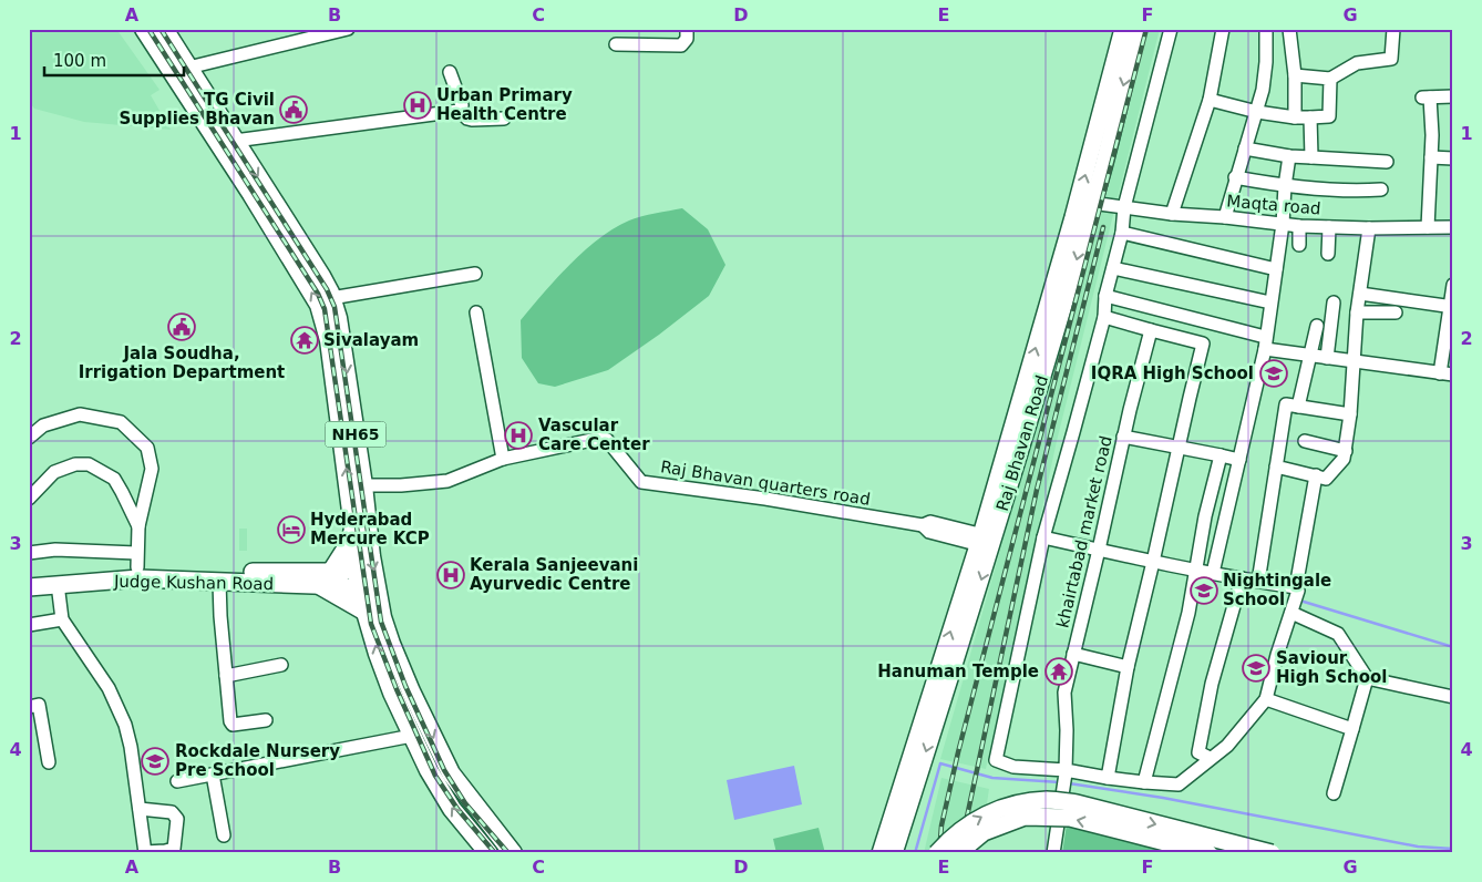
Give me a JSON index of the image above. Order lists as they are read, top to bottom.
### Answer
{
  "streets": {
    "highway": ["NH65"],
    "main road": ["Raj Bhavan Road", "Judge Kushan Road"],
    "street": ["Maqta road", "Raj Bhavan quarters road", "khairtabad market road"]
  },
  "crossings": [
    ["Maqta road", "Raj Bhavan Road"],
    ["NH65", "Raj Bhavan quarters road"],
    ["NH65", "Judge Kushan Road"],
    ["Raj Bhavan Road", "Raj Bhavan quarters road"]
  ],
  "places": {
    "hospital": ["Urban Primary Health Centre", "Vascular Care Center", "Kerala Sanjeevani Ayurvedic Centre"],
    "public building": ["TG Civil Supplies Bhavan", "Jala Soudha, Irrigation Department"],
    "temple": ["Sivalayam", "Hanuman Temple"],
    "school or university": [
      "IQRA High School",
      "Nightingale School",
      "Saviour High School",
      "Rockdale Nursery Pre School"
    ],
    "hotel": ["Hyderabad Mercure KCP"]
  },
  "scale_bar": "100 m",
  "grid": {
    "columns": [
      "A",
      "B",
      "C",
      "D",
      "E",
      "F",
      "G"
    ],
    "rows": [
      "1",
      "2",
      "3",
      "4"
    ]
  }
}
